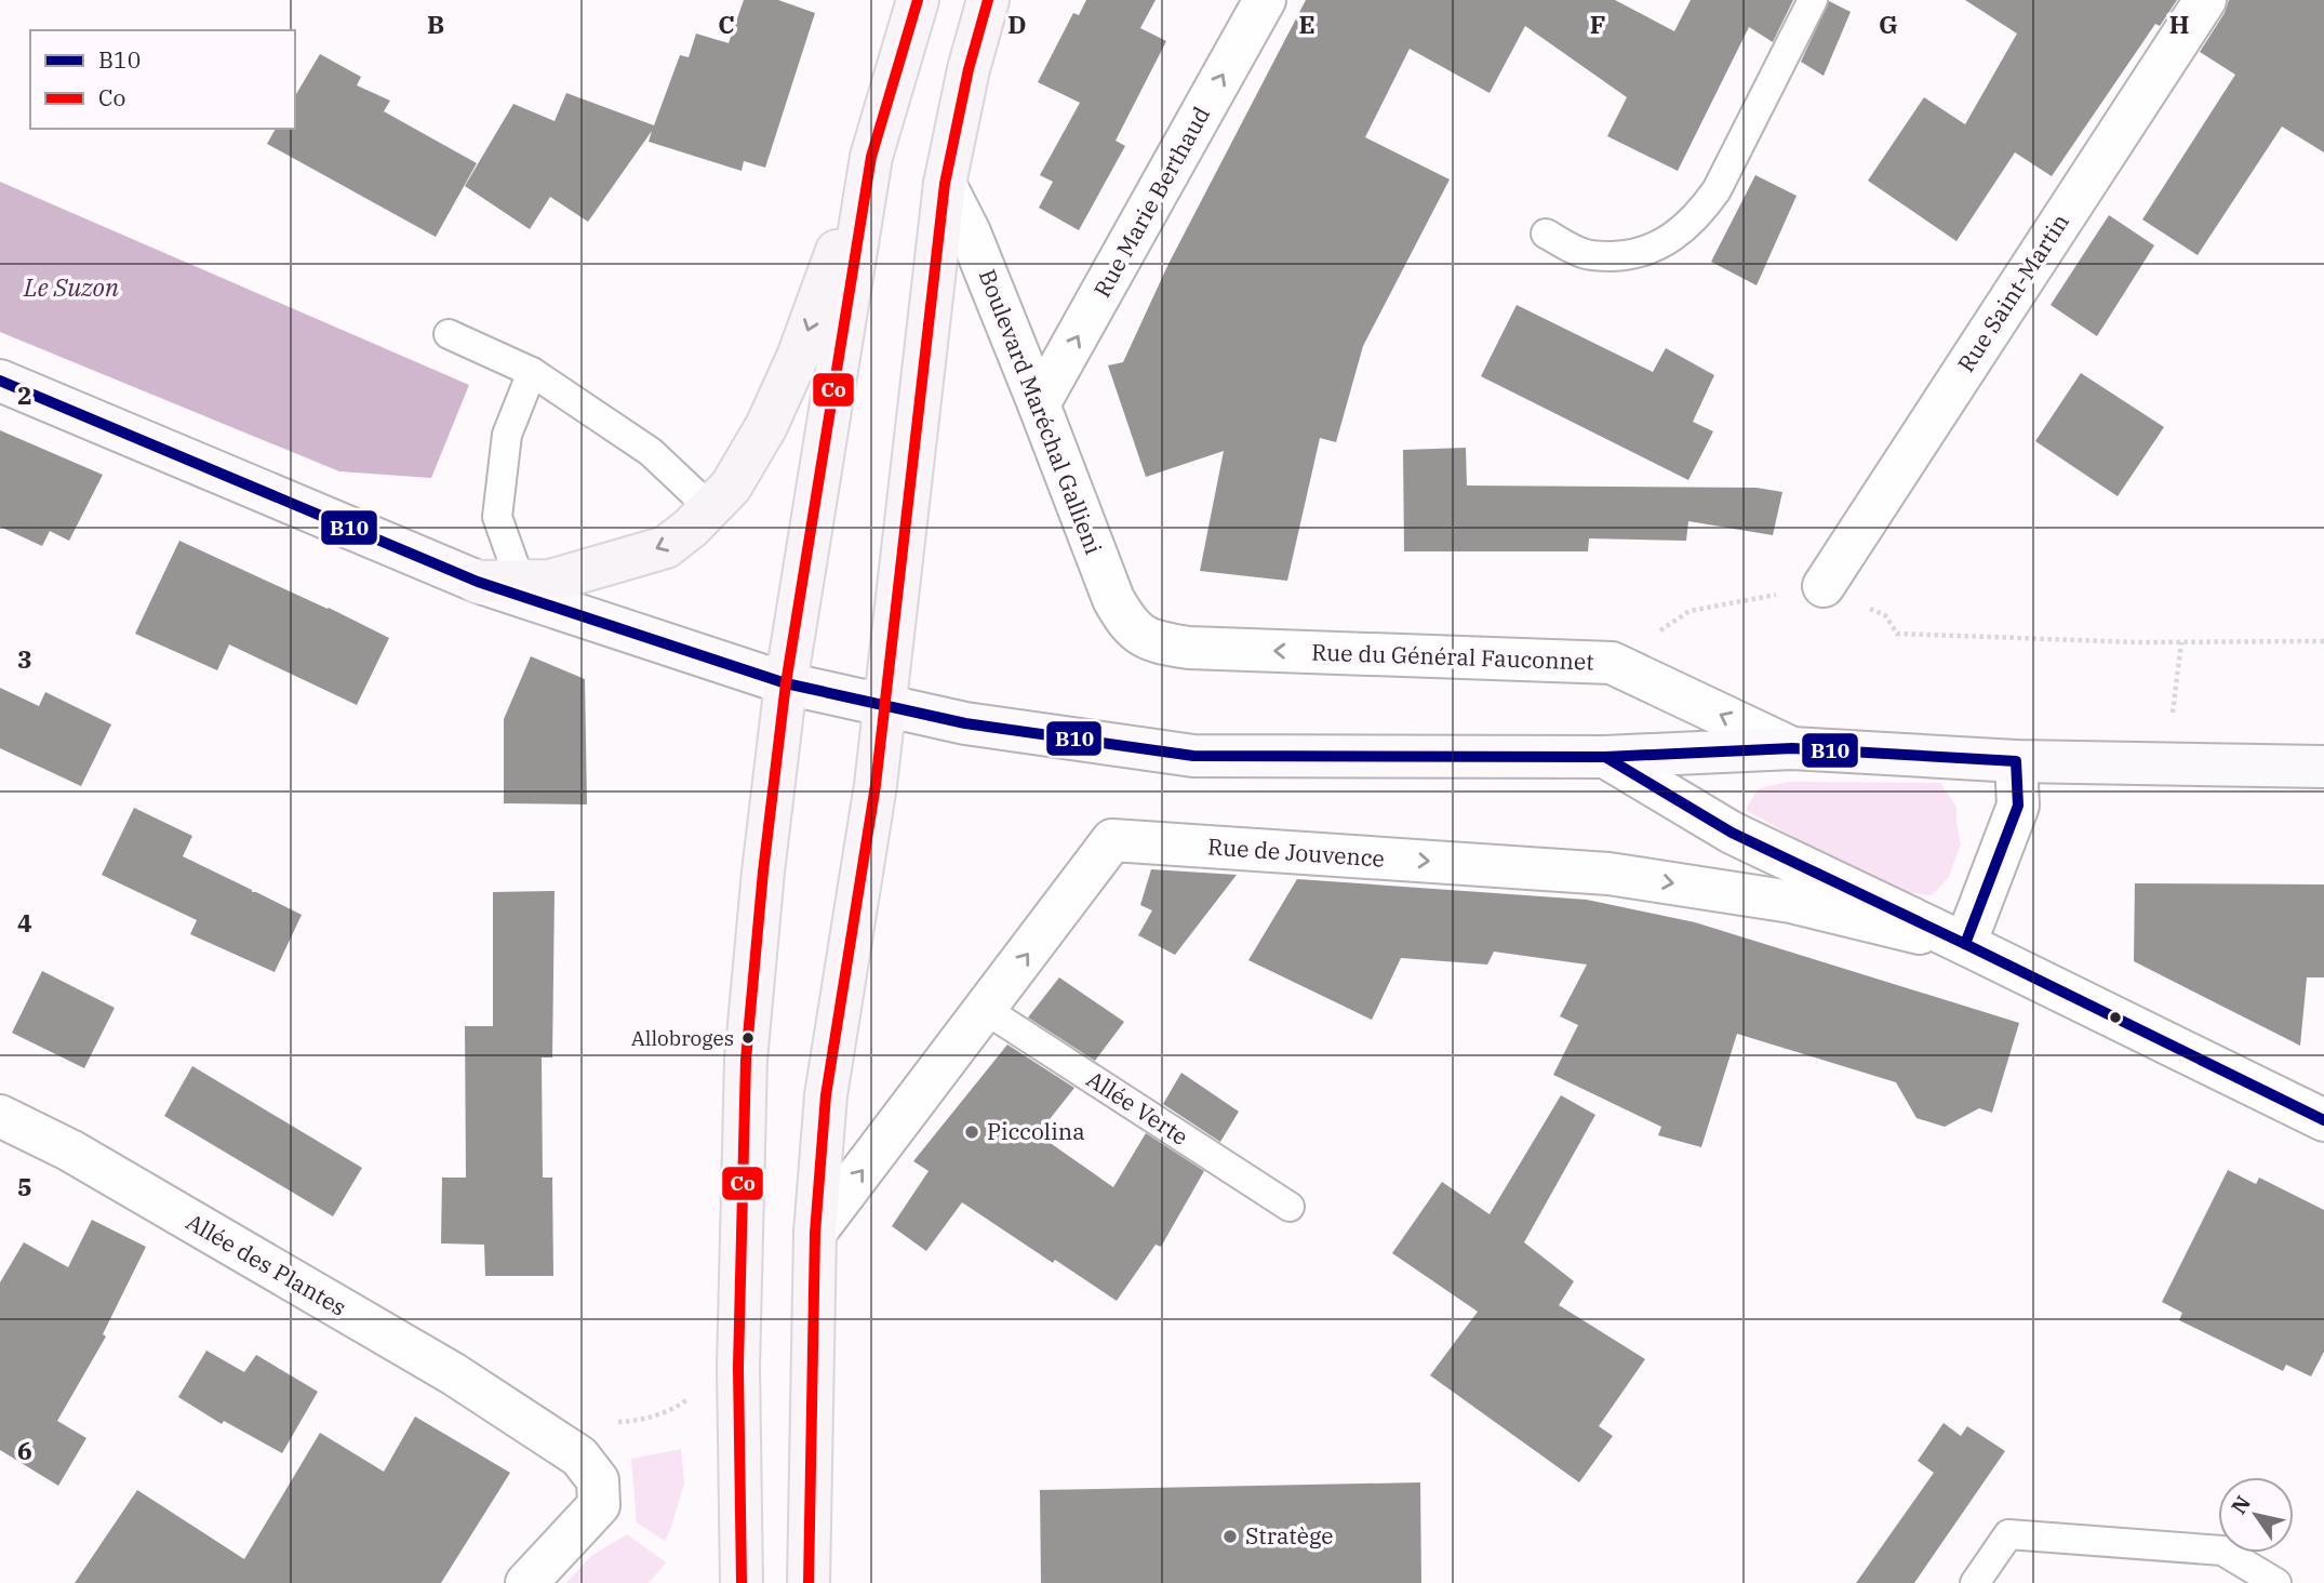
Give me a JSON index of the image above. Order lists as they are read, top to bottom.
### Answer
{
  "streets": {
    "main road": ["Rue du Général Fauconnet"],
    "street": [
      "Rue Marie Berthaud",
      "Rue Saint-Martin",
      "Boulevard Maréchal Gallieni",
      "Rue de Jouvence",
      "Allée des Plantes"
    ],
    "lane": ["Allée Verte"]
  },
  "crossings": [
    ["Rue Marie Berthaud", "Boulevard Maréchal Gallieni"],
    ["Boulevard Maréchal Gallieni", "Rue du Général Fauconnet"],
    ["Rue du Général Fauconnet", "Rue de Jouvence"],
    ["Rue de Jouvence", "Allée Verte"]
  ],
  "one_way": ["Rue Marie Berthaud", "Rue de Jouvence"],
  "water": ["Le Suzon"],
  "places": ["Allobroges", "Piccolina", "Stratège"],
  "lines": ["transit line Co", "transit line B10"],
  "legend": ["B10", "Co"],
  "north": "top left",
  "grid": {
    "columns": [
      "B",
      "C",
      "D",
      "E",
      "F",
      "G",
      "H"
    ],
    "rows": [
      "2",
      "3",
      "4",
      "5",
      "6"
    ]
  }
}
